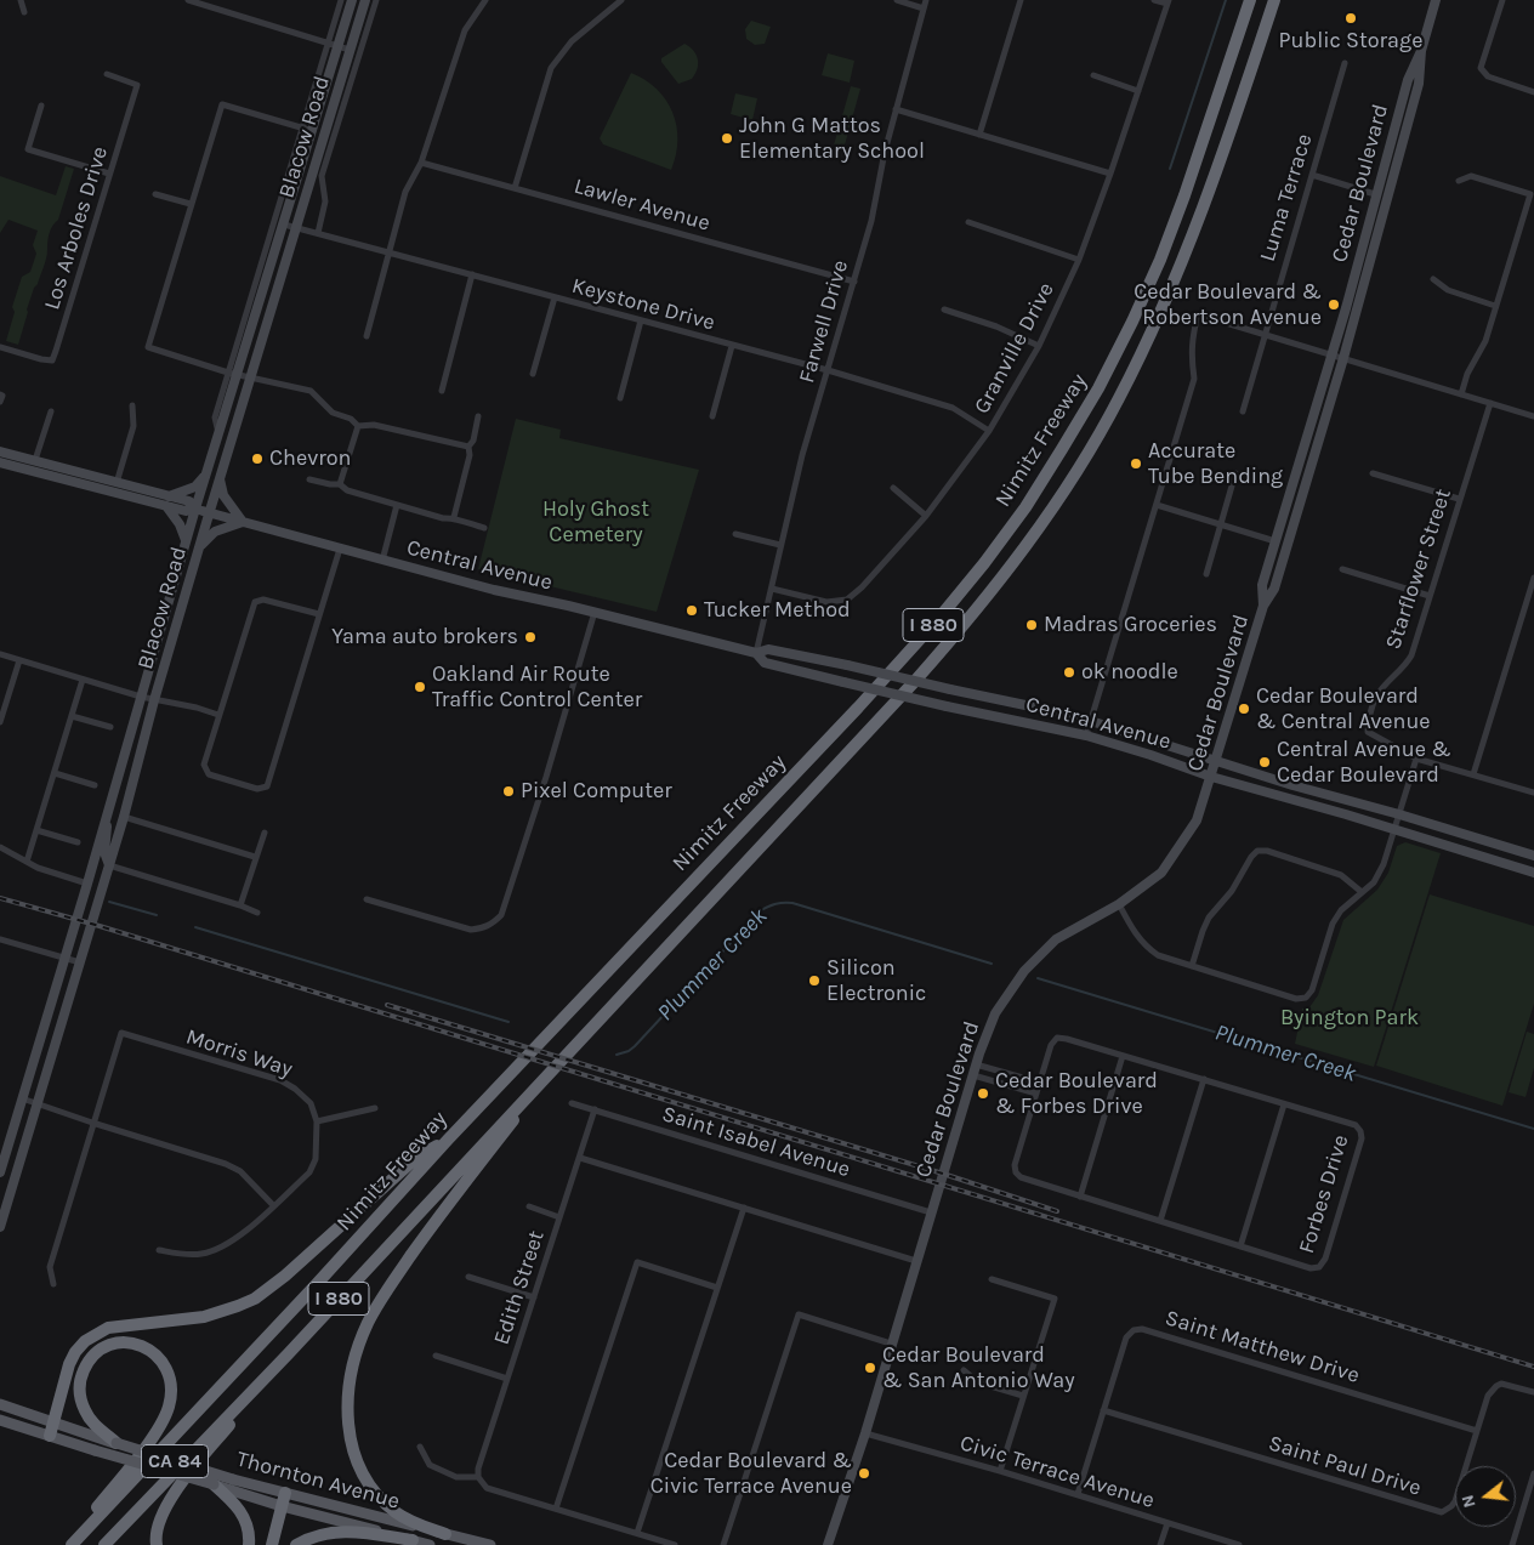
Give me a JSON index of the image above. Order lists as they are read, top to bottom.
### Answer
{
  "streets": {
    "highway": ["Nimitz Freeway", "I 880"],
    "main road": [
      "Blacow Road",
      "Cedar Boulevard",
      "Central Avenue",
      "CA 84",
      "Thornton Avenue"
    ],
    "street": [
      "Luma Terrace",
      "Lawler Avenue",
      "Los Arboles Drive",
      "Keystone Drive",
      "Farwell Drive",
      "Granville Drive",
      "Starflower Street",
      "Morris Way",
      "Saint Isabel Avenue",
      "Forbes Drive",
      "Edith Street",
      "Saint Matthew Drive",
      "Saint Paul Drive",
      "Civic Terrace Avenue"
    ]
  },
  "crossings": [
    ["Blacow Road", "Keystone Drive"],
    ["Blacow Road", "Central Avenue"],
    ["Cedar Boulevard", "Central Avenue"],
    ["Cedar Boulevard", "Saint Isabel Avenue"],
    ["Cedar Boulevard", "Civic Terrace Avenue"],
    ["Lawler Avenue", "Farwell Drive"],
    ["Keystone Drive", "Farwell Drive"],
    ["Keystone Drive", "Granville Drive"],
    ["Farwell Drive", "Granville Drive"],
    ["Farwell Drive", "Central Avenue"],
    ["Saint Isabel Avenue", "Edith Street"],
    ["Saint Matthew Drive", "Saint Paul Drive"],
    ["Saint Matthew Drive", "Civic Terrace Avenue"]
  ],
  "water": ["Plummer Creek"],
  "parks": ["Holy Ghost Cemetery", "Byington Park"],
  "places": [
    "Public Storage",
    "John G Mattos Elementary School",
    "Cedar Boulevard & Robertson Avenue",
    "Chevron",
    "Accurate Tube Bending",
    "Tucker Method",
    "Madras Groceries",
    "Yama auto brokers",
    "ok noodle",
    "Oakland Air Route Traffic Control Center",
    "Cedar Boulevard & Central Avenue",
    "Central Avenue & Cedar Boulevard",
    "Pixel Computer",
    "Silicon Electronic",
    "Cedar Boulevard & Forbes Drive",
    "Cedar Boulevard & San Antonio Way",
    "Cedar Boulevard & Civic Terrace Avenue"
  ],
  "north": "left"
}
